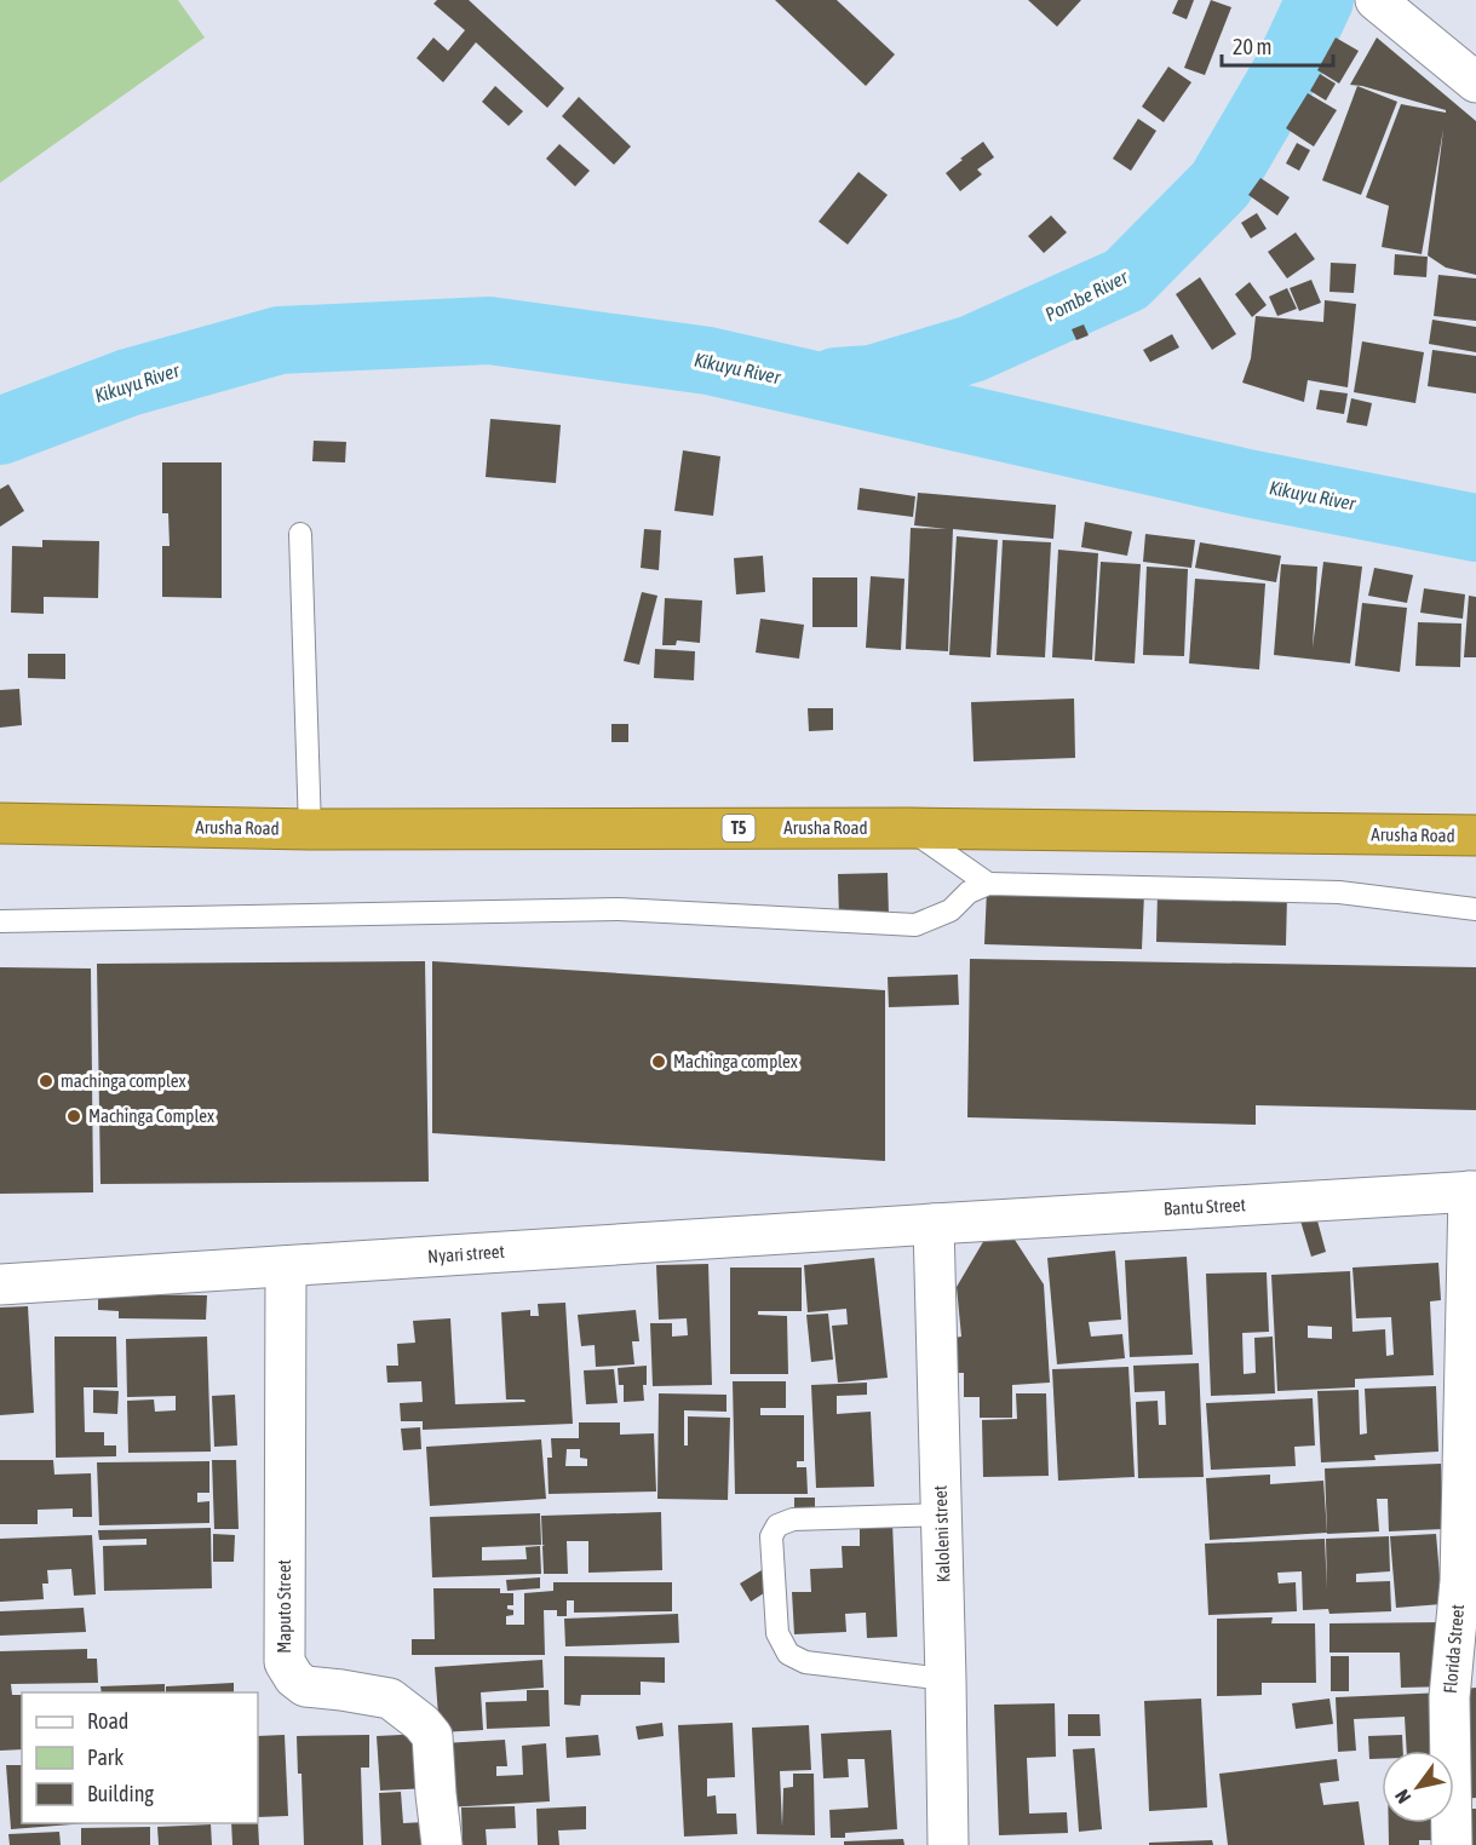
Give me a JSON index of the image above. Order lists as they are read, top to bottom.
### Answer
{
  "streets": {
    "highway": ["Arusha Road", "T5"],
    "street": [
      "Bantu Street",
      "Nyari street",
      "Kaloleni street",
      "Maputo Street",
      "Florida Street"
    ]
  },
  "crossings": [
    ["Bantu Street", "Nyari street"],
    ["Bantu Street", "Kaloleni street"],
    ["Bantu Street", "Florida Street"],
    ["Nyari street", "Kaloleni street"],
    ["Nyari street", "Maputo Street"]
  ],
  "water": ["Pombe River", "Kikuyu River"],
  "places": ["Machinga complex", "machinga complex", "Machinga Complex"],
  "legend": ["Road", "Park", "Building"],
  "scale_bar": "20 m",
  "north": "bottom left"
}
